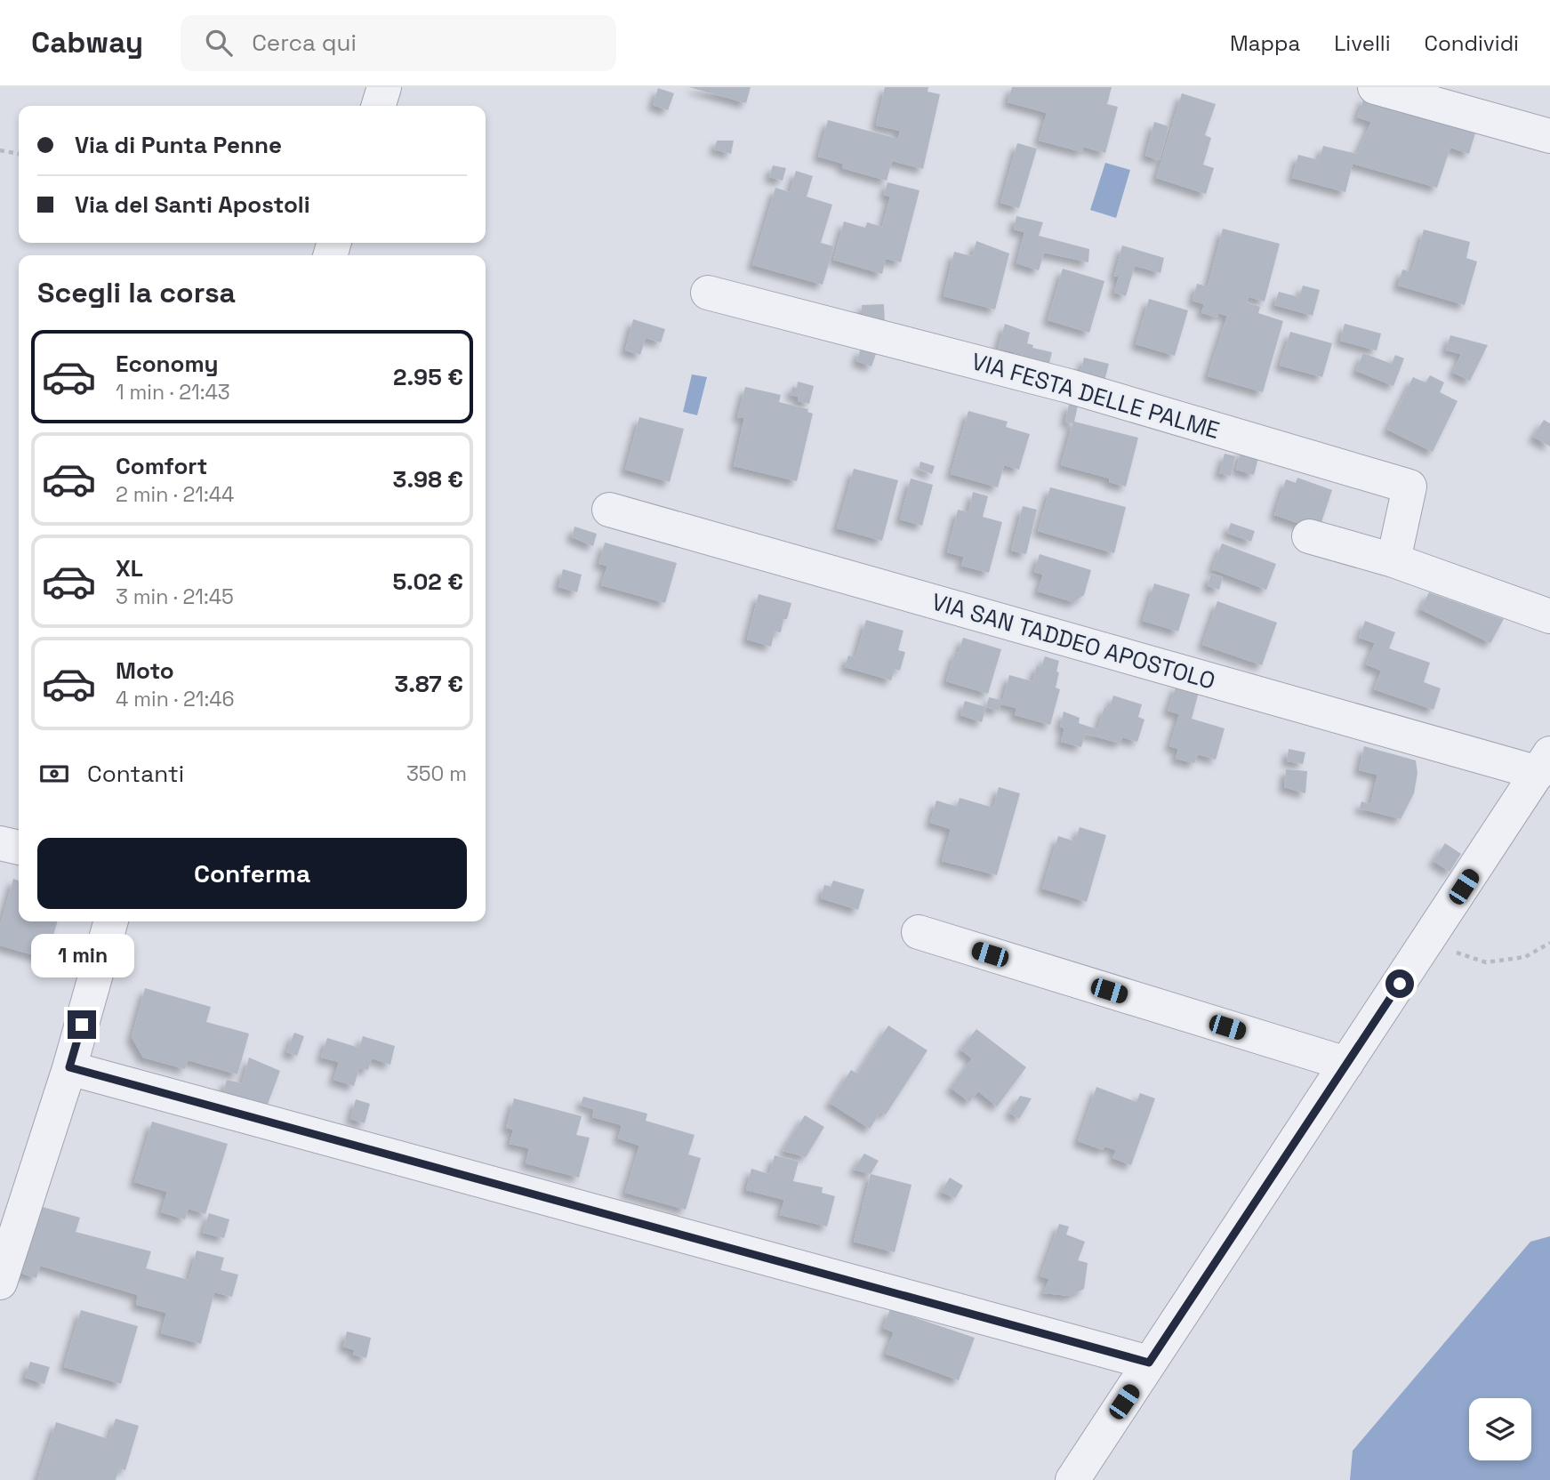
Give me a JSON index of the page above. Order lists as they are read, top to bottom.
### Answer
{
  "streets": {
    "street": ["VIA FESTA DELLE PALME", "VIA SAN TADDEO APOSTOLO"]
  },
  "page": {
    "header": "Cabway",
    "search": "Cerca qui",
    "nav": ["Mappa", "Livelli", "Condividi"],
    "banner": ["Via di Punta Penne", "Via del Santi Apostoli"],
    "heading": "Scegli la corsa",
    "list": [
      {
        "name": "Economy",
        "note": "1 min · 21:43",
        "value": "2.95 €"
      },
      {
        "name": "Comfort",
        "note": "2 min · 21:44",
        "value": "3.98 €"
      },
      {
        "name": "XL",
        "note": "3 min · 21:45",
        "value": "5.02 €"
      },
      {
        "name": "Moto",
        "note": "4 min · 21:46",
        "value": "3.87 €"
      }
    ],
    "pay": ["Contanti", "350 m"],
    "buttons": "Conferma",
    "bubble": "1 min"
  }
}
